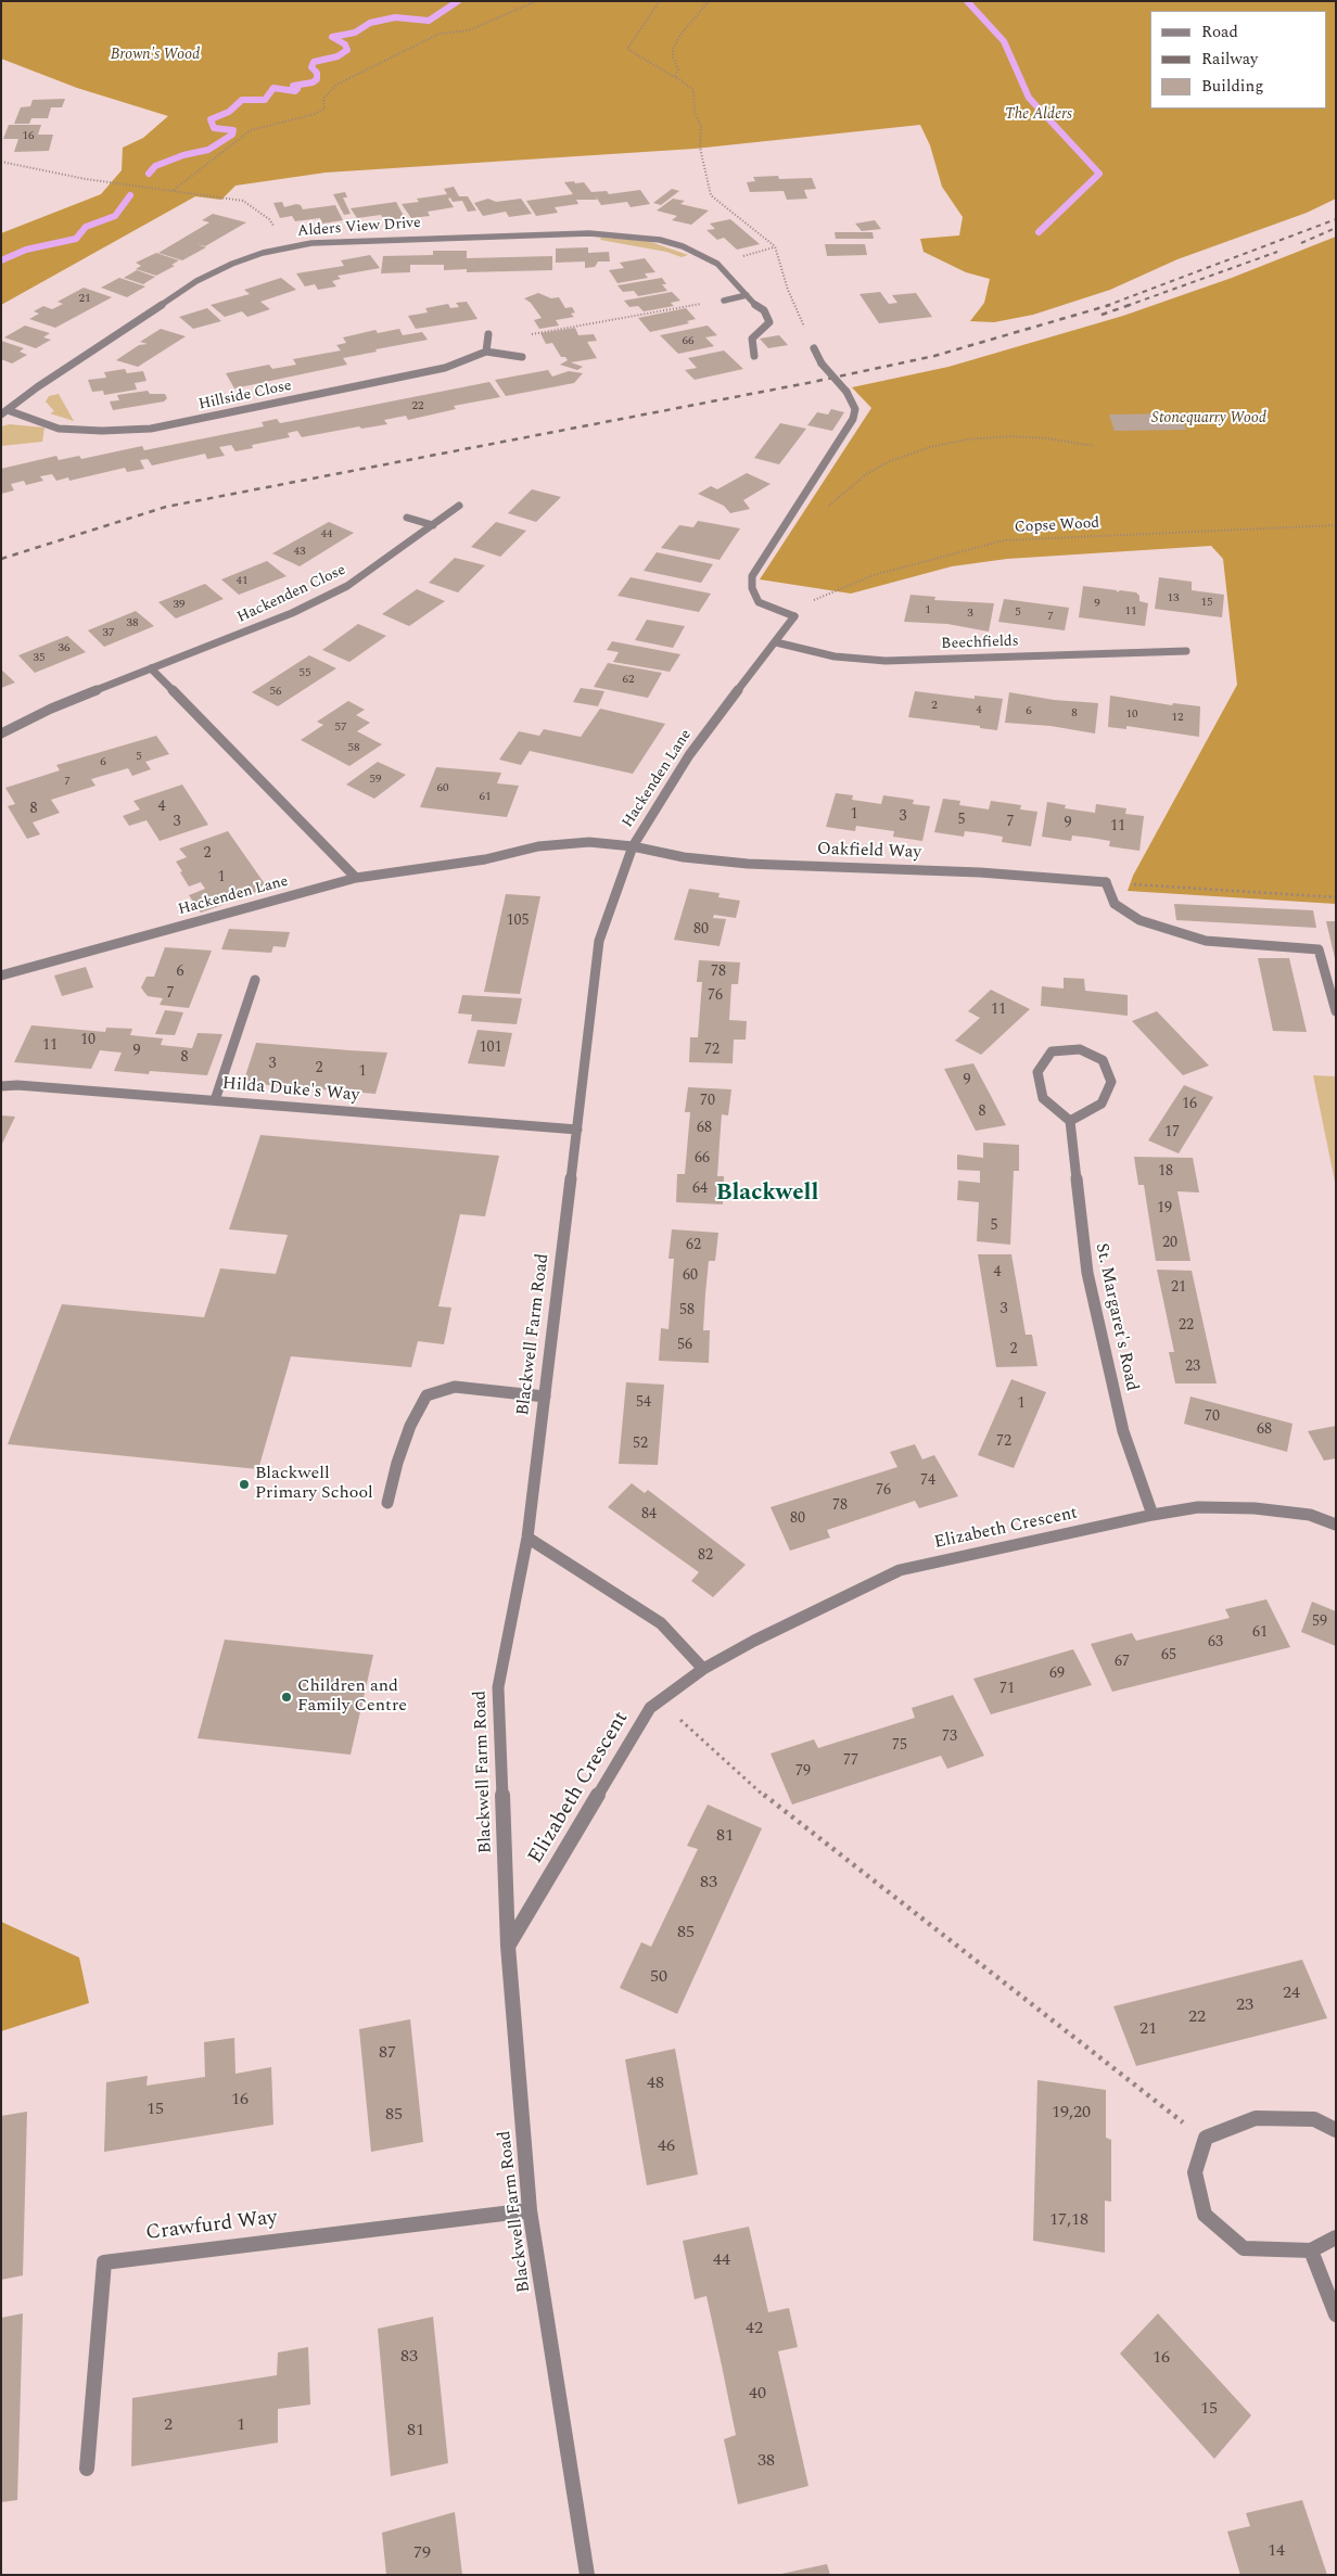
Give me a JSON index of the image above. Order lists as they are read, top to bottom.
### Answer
{
  "streets": {
    "street": [
      "Alders View Drive",
      "Hillside Close",
      "Hackenden Close",
      "Beechfields",
      "Hackenden Lane",
      "Oakfield Way",
      "Hilda Duke's Way",
      "St. Margaret's Road",
      "Blackwell Farm Road",
      "Elizabeth Crescent",
      "Crawfurd Way"
    ],
    "path": ["Copse Wood"]
  },
  "crossings": [
    ["Alders View Drive", "Hillside Close"],
    ["Copse Wood", "Hackenden Lane"],
    ["Beechfields", "Hackenden Lane"],
    ["Hackenden Lane", "Oakfield Way"],
    ["Hackenden Lane", "Blackwell Farm Road"],
    ["Oakfield Way", "Blackwell Farm Road"],
    ["Hilda Duke's Way", "Blackwell Farm Road"],
    ["St. Margaret's Road", "Elizabeth Crescent"],
    ["Blackwell Farm Road", "Elizabeth Crescent"],
    ["Blackwell Farm Road", "Crawfurd Way"]
  ],
  "districts": ["Blackwell"],
  "parks": ["Brown's Wood", "The Alders", "Stonequarry Wood"],
  "places": ["Blackwell Primary School", "Children and Family Centre"],
  "house_numbers": [
    "16",
    "21",
    "66",
    "22",
    "44",
    "43",
    "41",
    "13",
    "15",
    "9",
    "39",
    "1",
    "11",
    "5",
    "3",
    "7",
    "38",
    "37",
    "36",
    "35",
    "55",
    "62",
    "56",
    "2",
    "4",
    "6",
    "8",
    "10",
    "12",
    "57",
    "58",
    "5",
    "6",
    "59",
    "7",
    "60",
    "61",
    "4",
    "8",
    "1",
    "3",
    "5",
    "3",
    "7",
    "9",
    "11",
    "2",
    "1",
    "105",
    "80",
    "6",
    "78",
    "7",
    "76",
    "11",
    "10",
    "11",
    "101",
    "72",
    "9",
    "8",
    "3",
    "2",
    "1",
    "9",
    "70",
    "16",
    "8",
    "68",
    "17",
    "66",
    "18",
    "64",
    "19",
    "5",
    "20",
    "62",
    "4",
    "60",
    "21",
    "3",
    "58",
    "22",
    "56",
    "2",
    "23",
    "54",
    "1",
    "70",
    "68",
    "72",
    "52",
    "74",
    "76",
    "78",
    "84",
    "80",
    "82",
    "59",
    "61",
    "63",
    "65",
    "67",
    "69",
    "71",
    "73",
    "75",
    "77",
    "79",
    "81",
    "83",
    "85",
    "50",
    "24",
    "23",
    "22",
    "21",
    "87",
    "48",
    "16",
    "15",
    "19,20",
    "85",
    "46",
    "17,18",
    "44",
    "42",
    "83",
    "16",
    "40",
    "15",
    "2",
    "1",
    "81",
    "38",
    "14",
    "79"
  ],
  "legend": ["Road", "Railway", "Building"]
}
